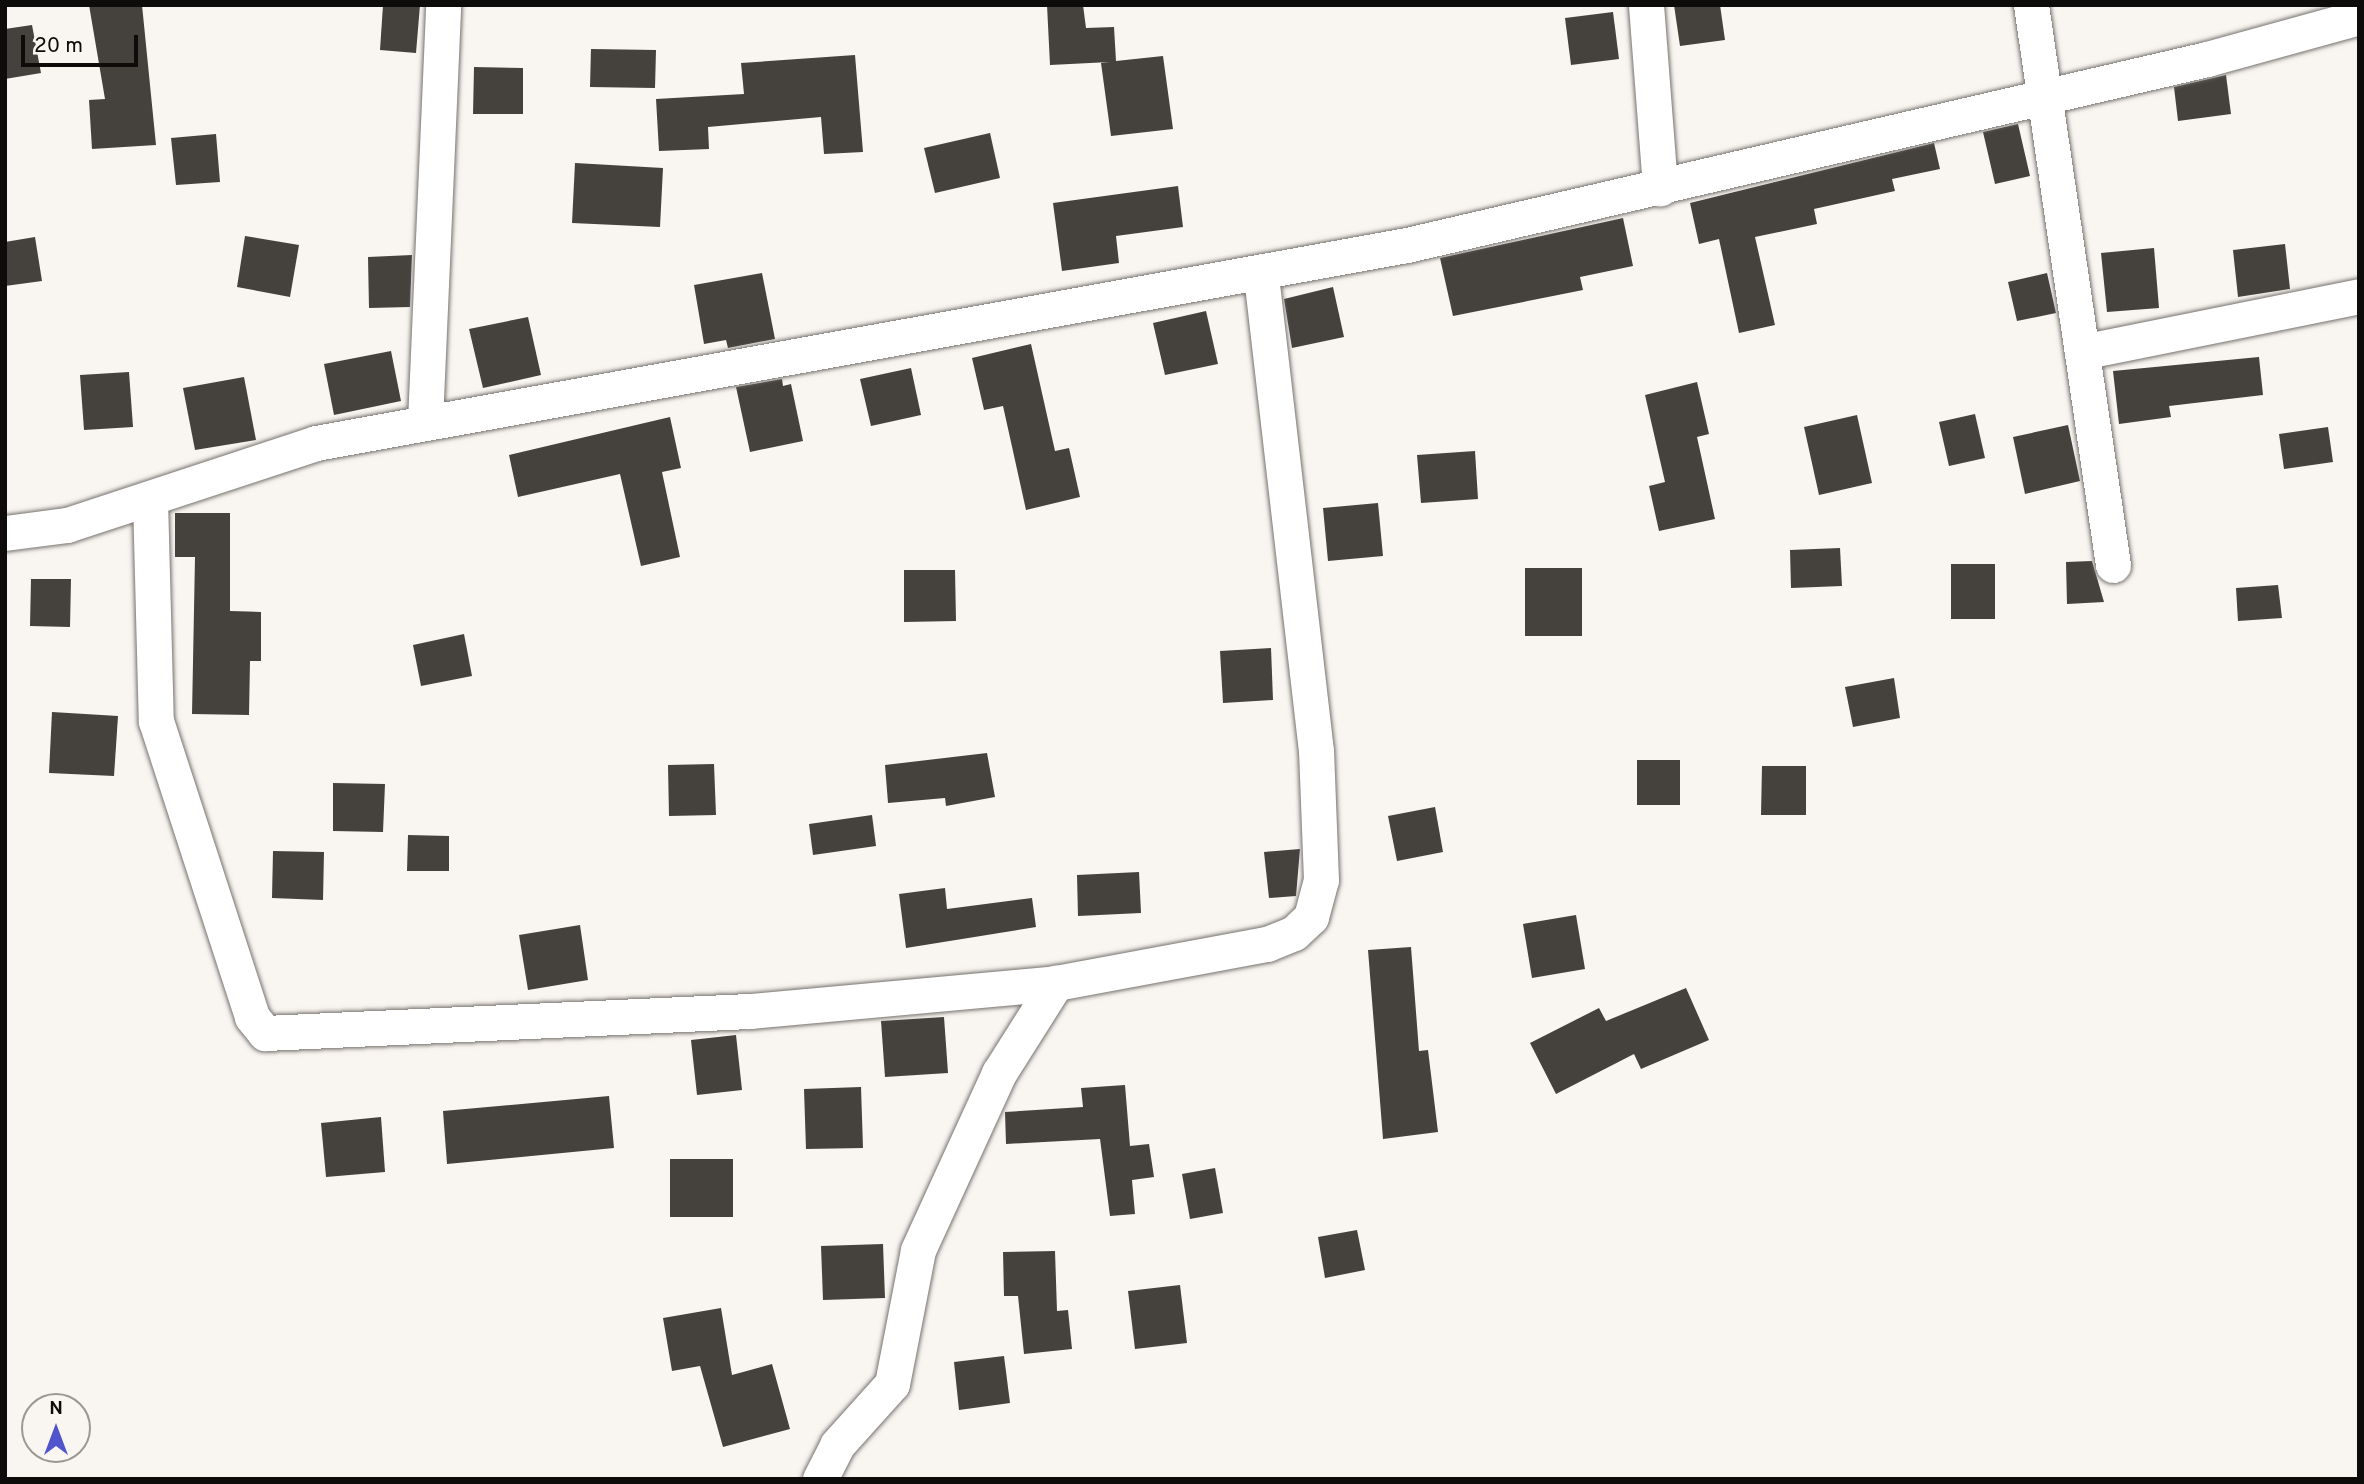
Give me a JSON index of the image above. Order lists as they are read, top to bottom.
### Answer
{
  "scale_bar": "20 m",
  "north": "top"
}
